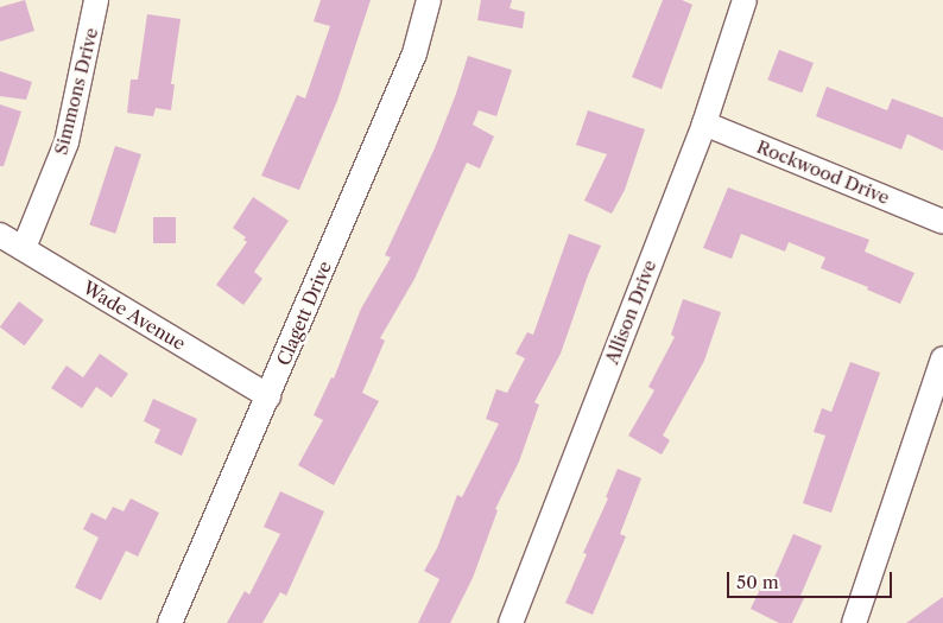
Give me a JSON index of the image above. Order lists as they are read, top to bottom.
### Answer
{
  "streets": {
    "street": [
      "Simmons Drive",
      "Rockwood Drive",
      "Allison Drive",
      "Clagett Drive",
      "Wade Avenue"
    ]
  },
  "crossings": [
    ["Simmons Drive", "Wade Avenue"],
    ["Rockwood Drive", "Allison Drive"],
    ["Clagett Drive", "Wade Avenue"]
  ],
  "scale_bar": "50 m"
}
